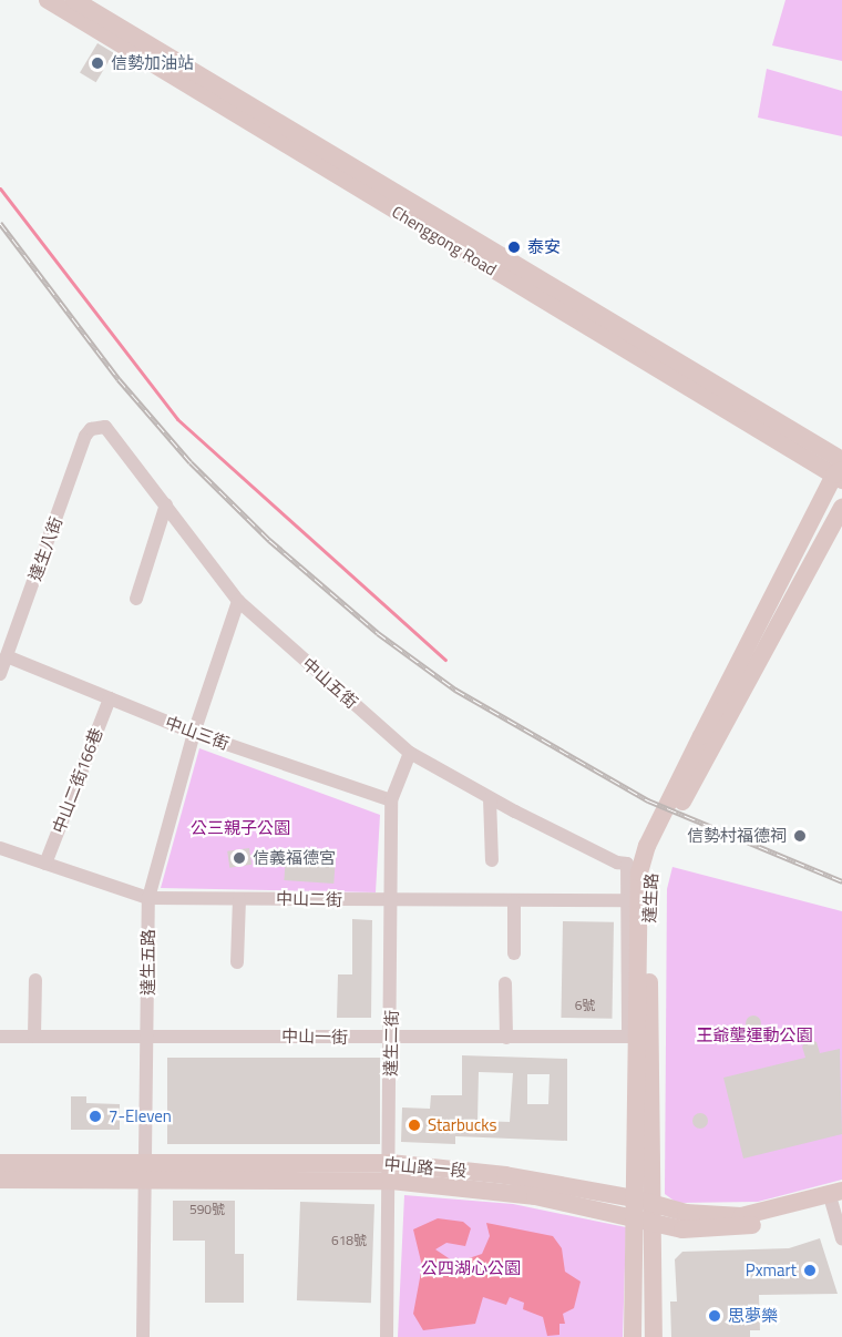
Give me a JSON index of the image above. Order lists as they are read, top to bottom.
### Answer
{
  "streets": {
    "street": [
      "Chenggong Road",
      "達生八街",
      "中山五街",
      "中山三街",
      "中山二街166巷",
      "達生路",
      "中山二街",
      "達生五路",
      "中山一街",
      "達生二街",
      "中山路一段"
    ]
  },
  "crossings": [
    ["Chenggong Road", "達生路"],
    ["達生八街", "中山五街"],
    ["達生八街", "中山三街"],
    ["中山五街", "達生路"],
    ["中山五街", "達生五路"],
    ["中山五街", "達生二街"],
    ["中山三街", "中山二街166巷"],
    ["中山三街", "達生五路"],
    ["中山三街", "達生二街"],
    ["中山二街166巷", "中山二街"],
    ["達生路", "中山二街"],
    ["達生路", "中山一街"],
    ["達生路", "中山路一段"],
    ["中山二街", "達生五路"],
    ["中山二街", "達生二街"],
    ["達生五路", "中山一街"],
    ["達生五路", "中山路一段"],
    ["中山一街", "達生二街"],
    ["達生二街", "中山路一段"]
  ],
  "parks": ["公三親子公園", "王爺壟運動公園", "公四湖心公園"],
  "places": [
    "信勢加油站",
    "泰安",
    "信勢村福德祠",
    "信義福德宮",
    "7-Eleven",
    "Starbucks",
    "Pxmart",
    "思夢樂"
  ],
  "house_numbers": ["6號", "590號", "618號"]
}
